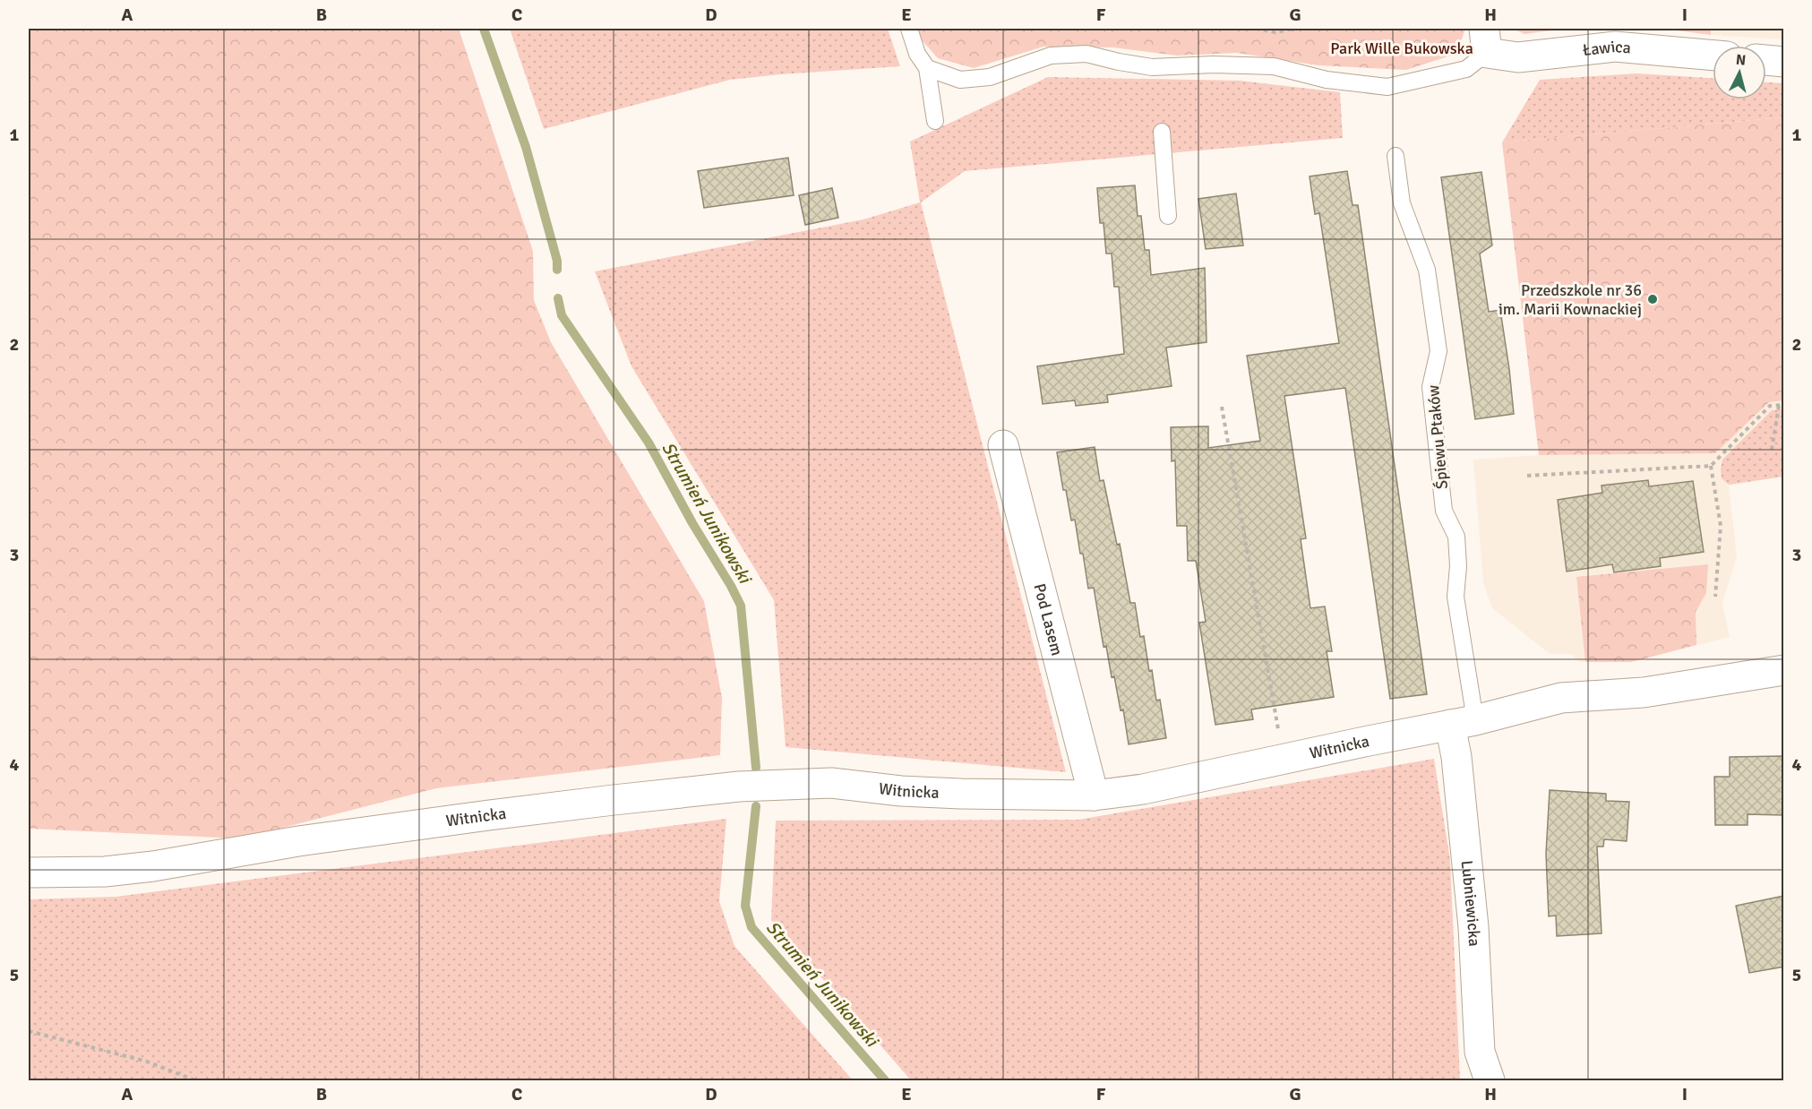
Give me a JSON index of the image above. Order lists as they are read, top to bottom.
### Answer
{
  "streets": {
    "street": [
      "Ławica",
      "Pod Lasem",
      "Witnicka",
      "Lubniewicka"
    ],
    "lane": ["Śpiewu Ptaków"]
  },
  "crossings": [
    ["Śpiewu Ptaków", "Witnicka"],
    ["Śpiewu Ptaków", "Lubniewicka"],
    ["Pod Lasem", "Witnicka"],
    ["Witnicka", "Lubniewicka"]
  ],
  "water": ["Strumień Junikowski"],
  "parks": ["Park Wille Bukowska"],
  "places": ["Przedszkole nr 36 im. Marii Kownackiej"],
  "north": "top",
  "grid": {
    "columns": [
      "A",
      "B",
      "C",
      "D",
      "E",
      "F",
      "G",
      "H",
      "I"
    ],
    "rows": [
      "1",
      "2",
      "3",
      "4",
      "5"
    ]
  }
}
